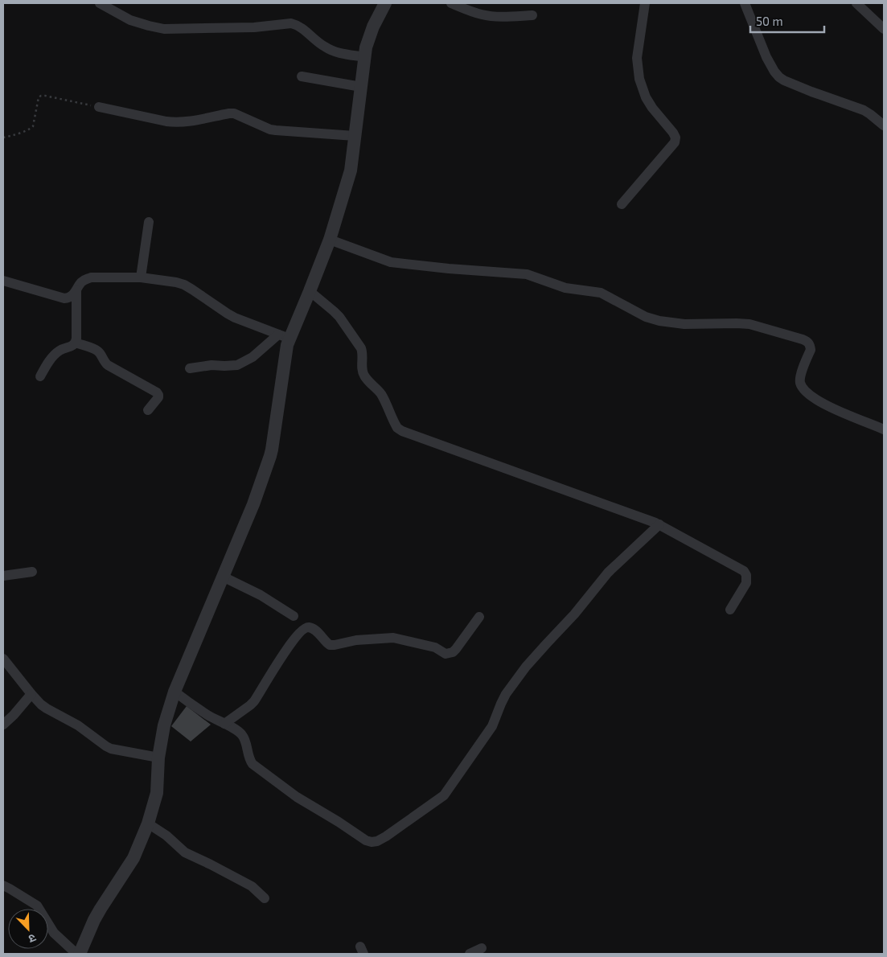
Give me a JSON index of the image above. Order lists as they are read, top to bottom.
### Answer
{
  "scale_bar": "50 m",
  "north": "bottom right"
}
